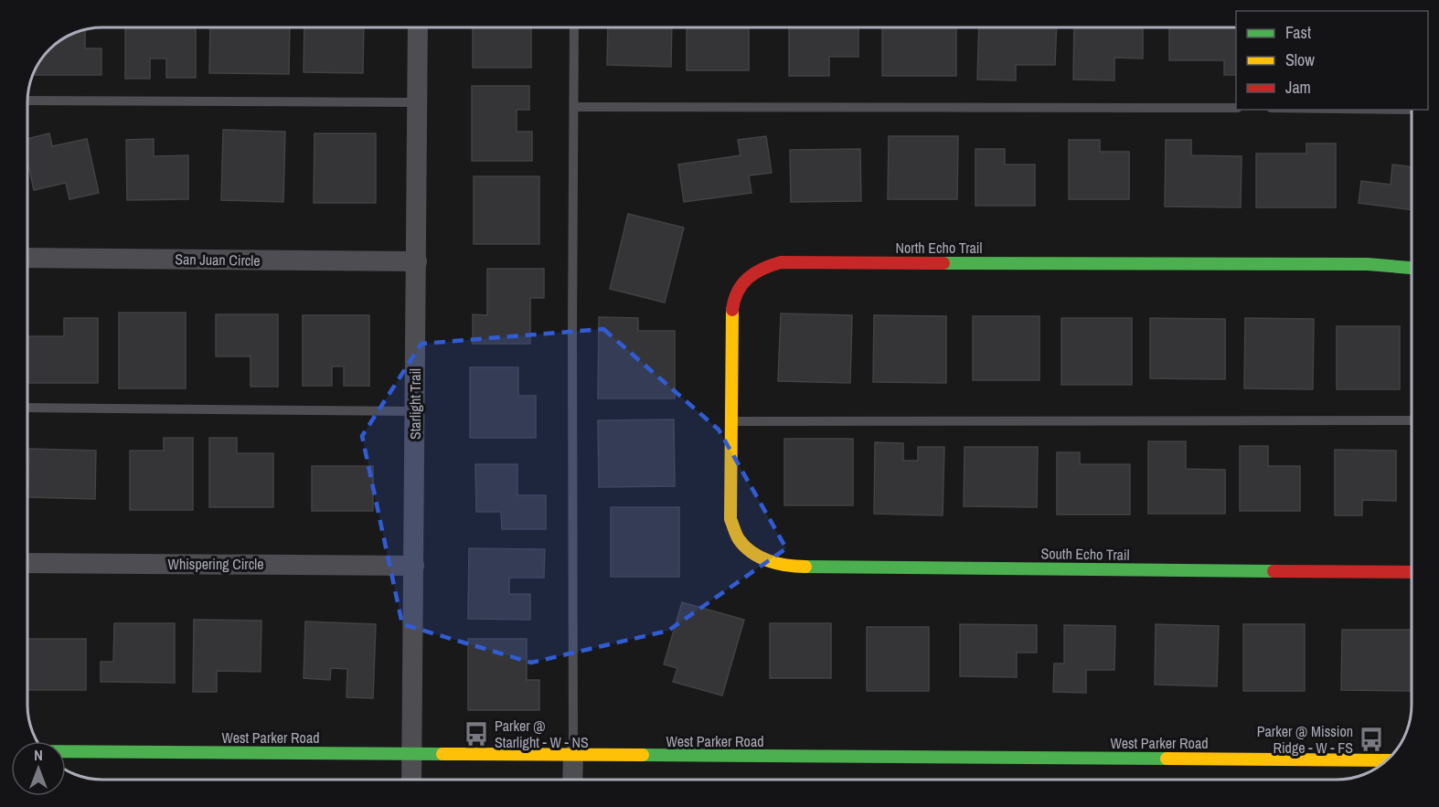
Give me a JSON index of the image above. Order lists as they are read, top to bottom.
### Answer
{
  "streets": {
    "street": [
      "North Echo Trail",
      "San Juan Circle",
      "Starlight Trail",
      "South Echo Trail",
      "Whispering Circle",
      "West Parker Road"
    ]
  },
  "crossings": [
    ["North Echo Trail", "South Echo Trail"],
    ["San Juan Circle", "Starlight Trail"],
    ["Starlight Trail", "Whispering Circle"],
    ["Starlight Trail", "West Parker Road"]
  ],
  "places": {
    "bus stop": ["Parker @ Starlight - W - NS", "Parker @ Mission Ridge - W - FS"]
  },
  "legend": ["Fast", "Slow", "Jam"],
  "north": "top"
}
